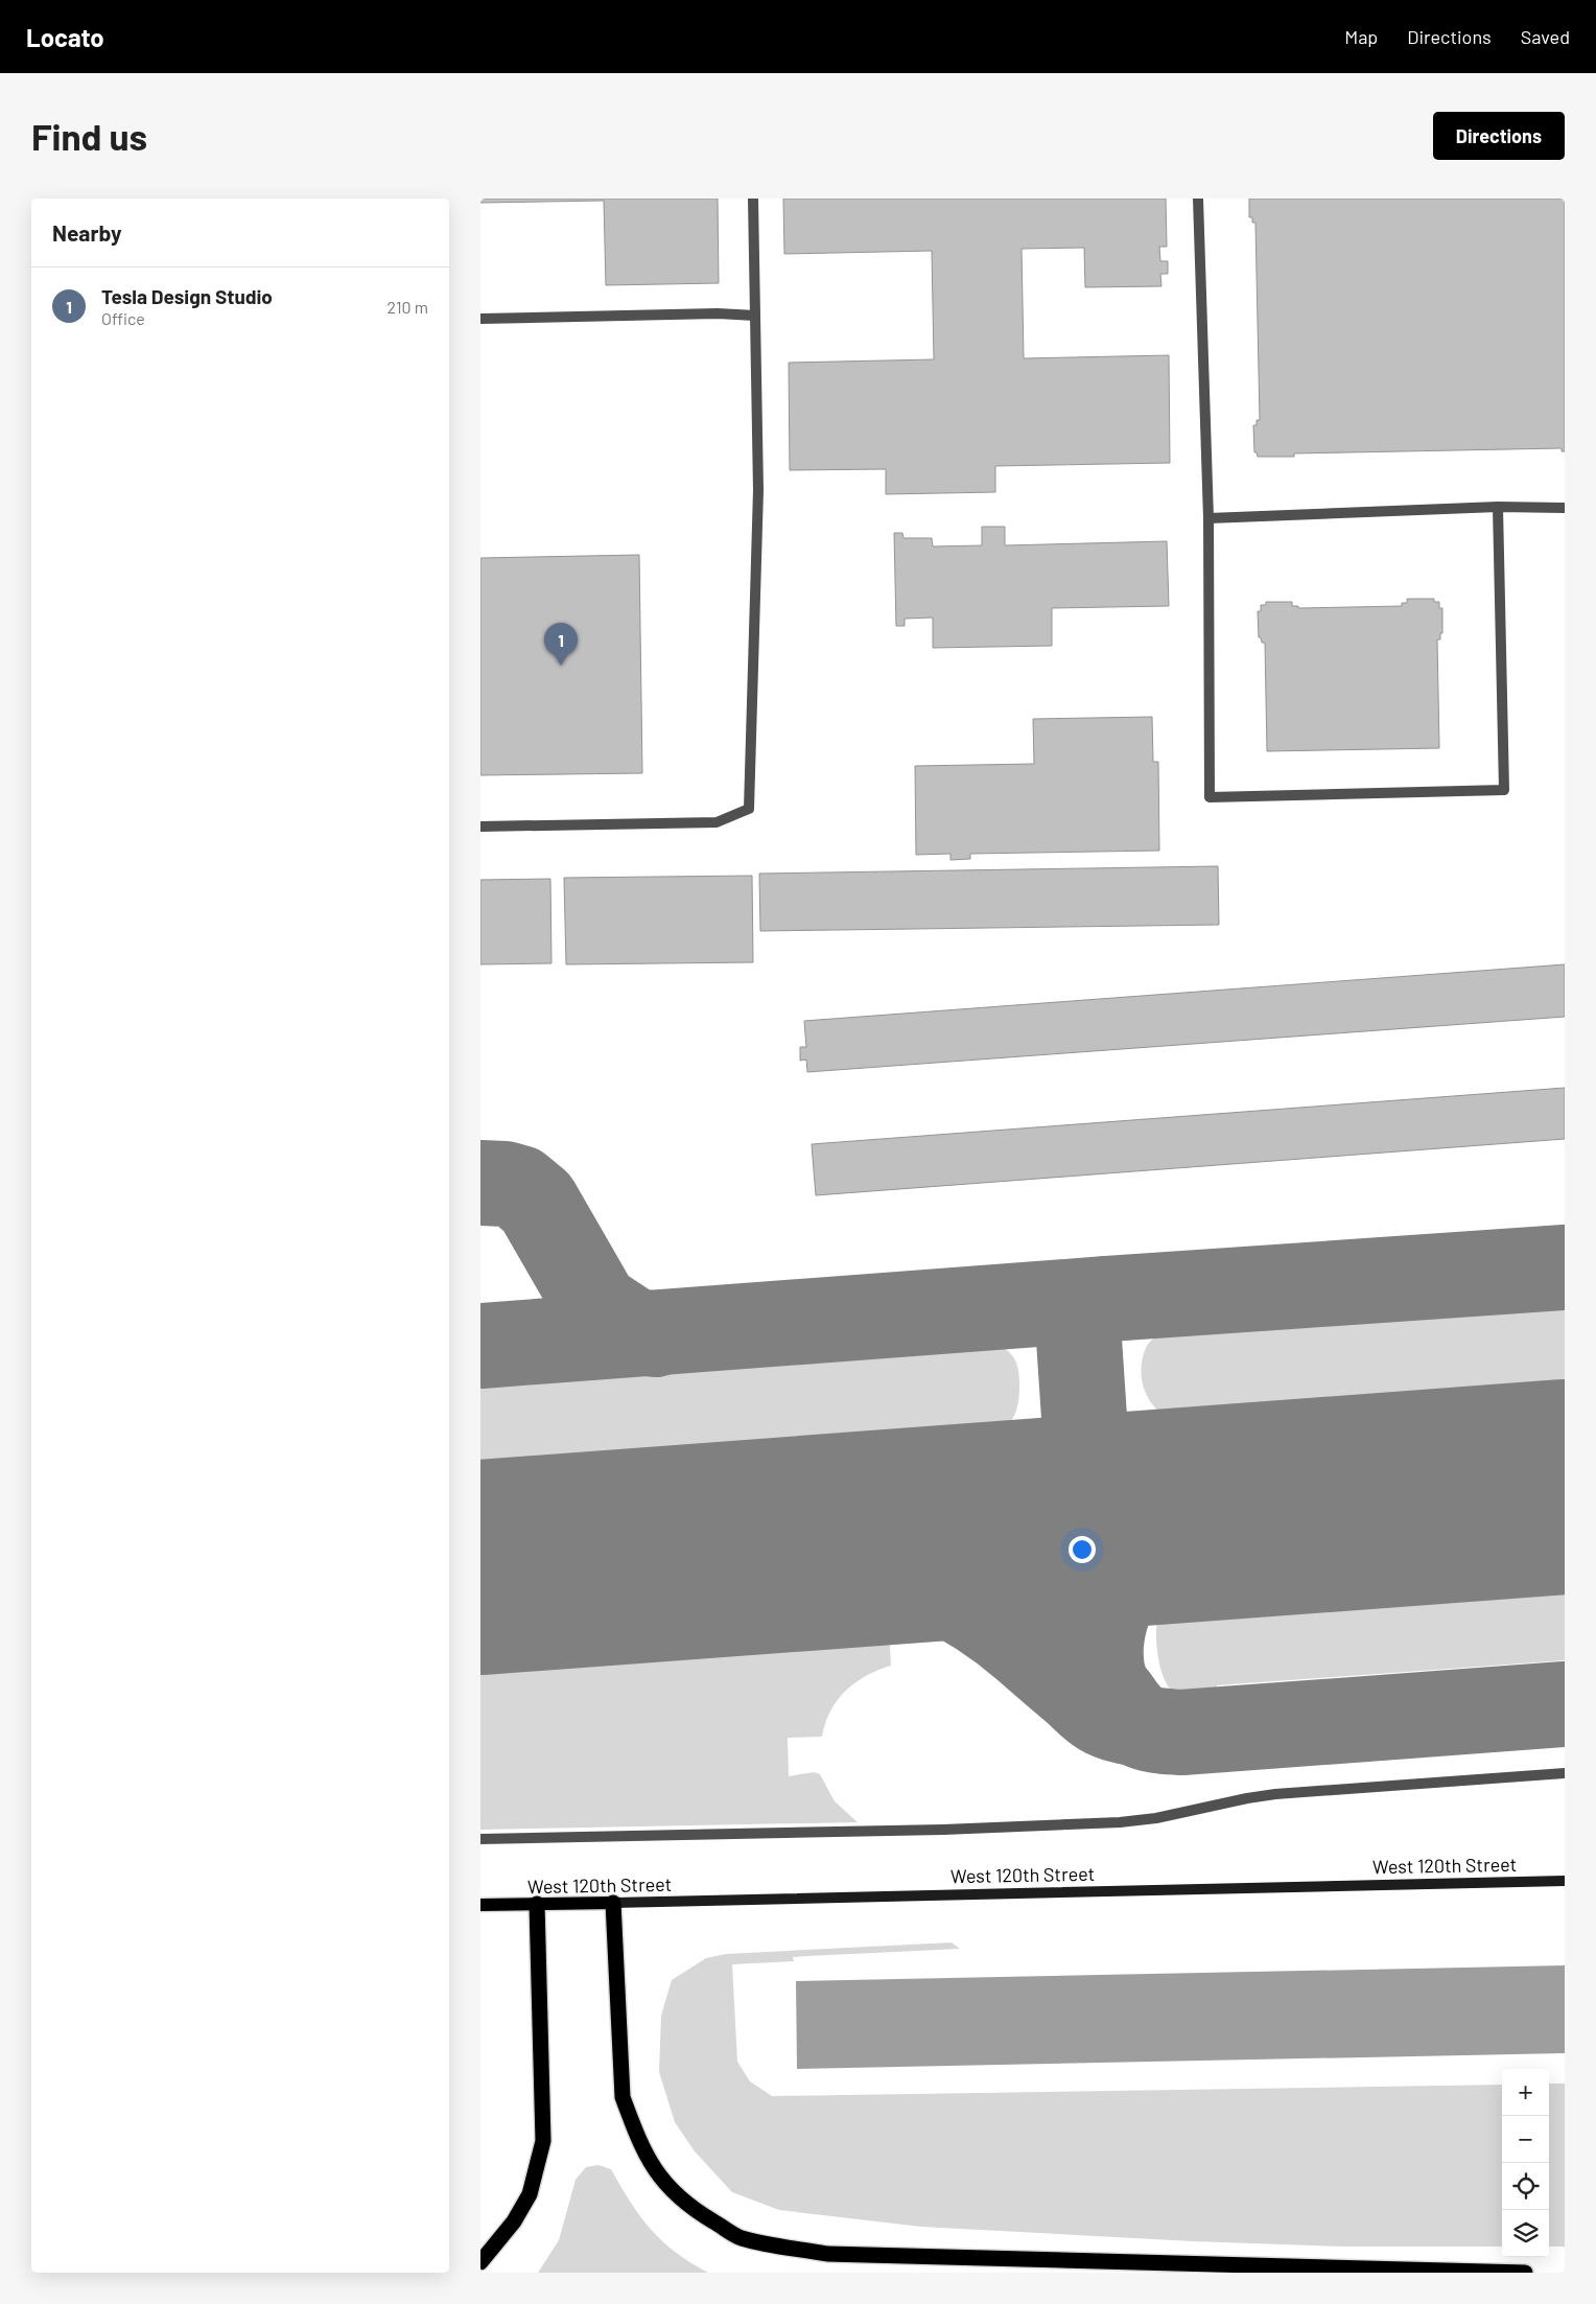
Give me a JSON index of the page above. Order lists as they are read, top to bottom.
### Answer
{
  "streets": {
    "main road": ["West 120th Street"]
  },
  "page": {
    "header": "Locato",
    "nav": ["Map", "Directions", "Saved"],
    "buttons": "Directions",
    "title": "Find us",
    "heading": "Nearby",
    "list": [
      {
        "mark": "1",
        "name": "Tesla Design Studio",
        "note": "Office",
        "value": "210 m"
      }
    ],
    "pins": "1",
    "map_buttons": ["+", "−"]
  }
}
